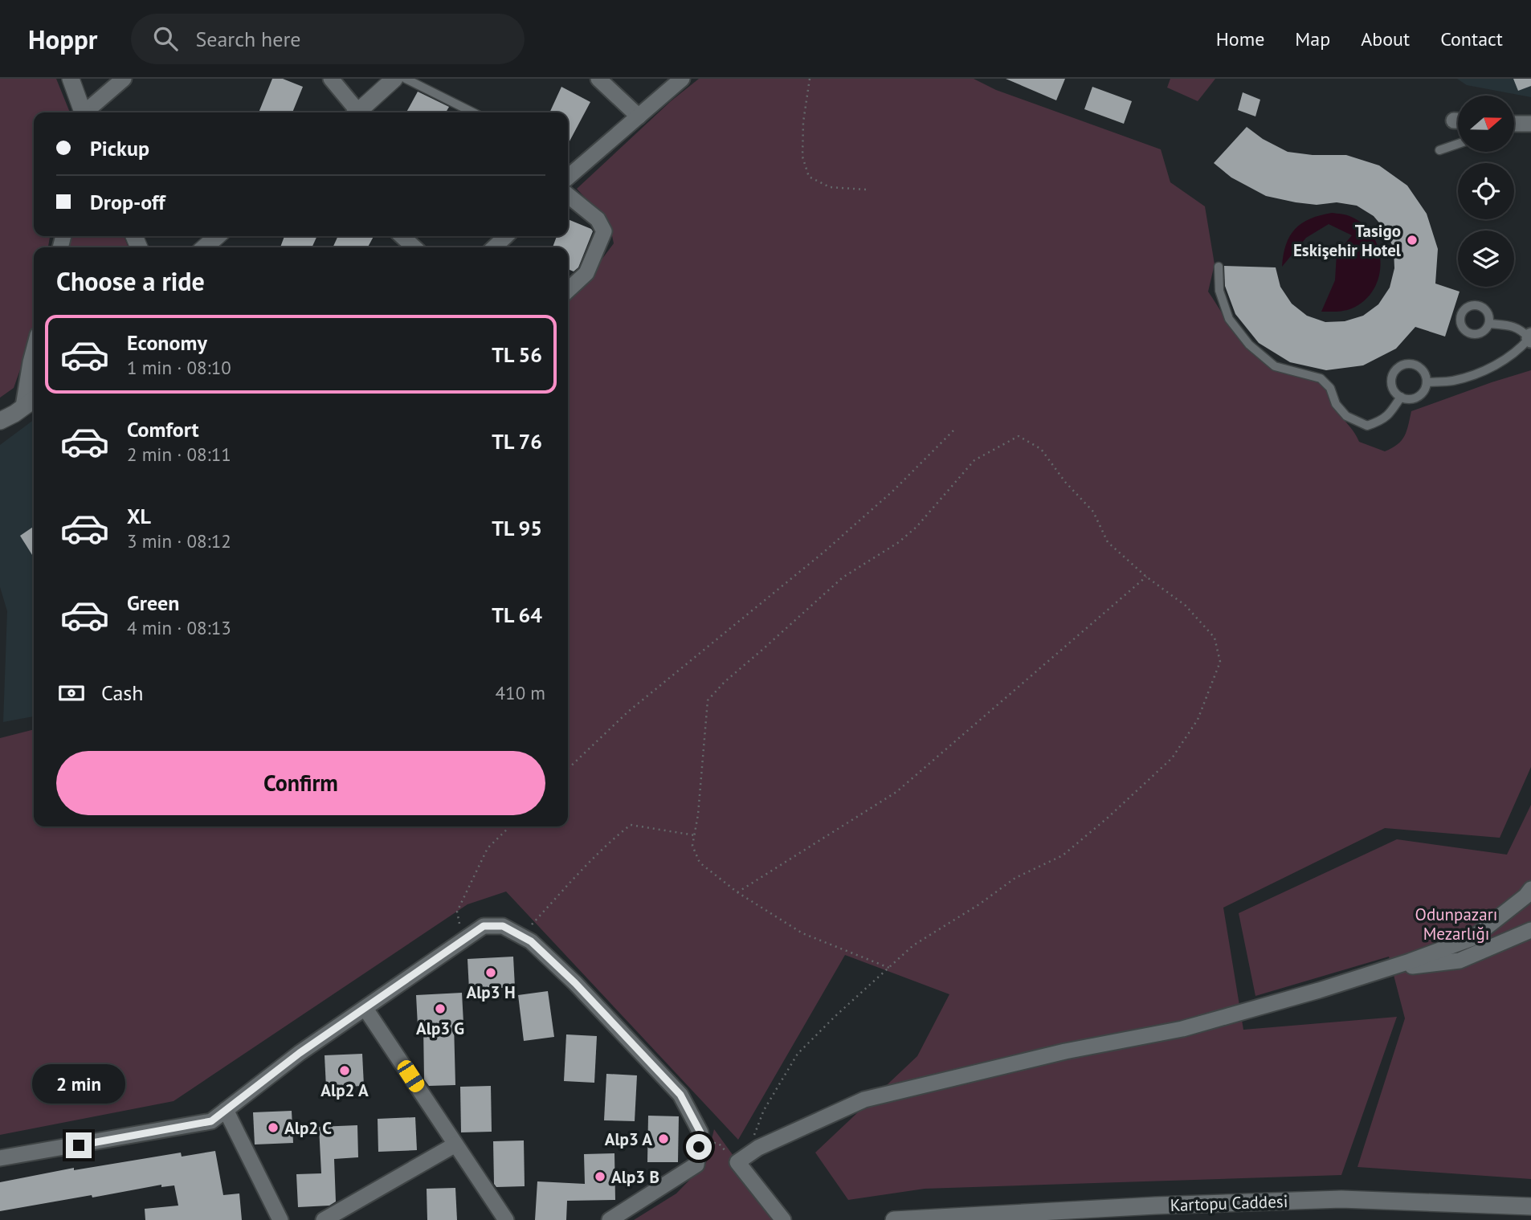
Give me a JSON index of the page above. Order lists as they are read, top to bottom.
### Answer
{
  "streets": {
    "street": ["Kartopu Caddesi"]
  },
  "parks": ["Odunpazarı Mezarlığı"],
  "places": [
    "Tasigo Eskişehir Hotel",
    "Alp3 H",
    "Alp3 G",
    "Alp2 A",
    "Alp2 C",
    "Alp3 A",
    "Alp3 B"
  ],
  "north": "right",
  "page": {
    "header": "Hoppr",
    "search": "Search here",
    "nav": [
      "Home",
      "Map",
      "About",
      "Contact"
    ],
    "banner": ["Pickup", "Drop-off"],
    "heading": "Choose a ride",
    "list": [
      {
        "name": "Economy",
        "note": "1 min · 08:10",
        "value": "TL 56"
      },
      {
        "name": "Comfort",
        "note": "2 min · 08:11",
        "value": "TL 76"
      },
      {
        "name": "XL",
        "note": "3 min · 08:12",
        "value": "TL 95"
      },
      {
        "name": "Green",
        "note": "4 min · 08:13",
        "value": "TL 64"
      }
    ],
    "pay": ["Cash", "410 m"],
    "buttons": "Confirm",
    "bubble": "2 min"
  }
}
